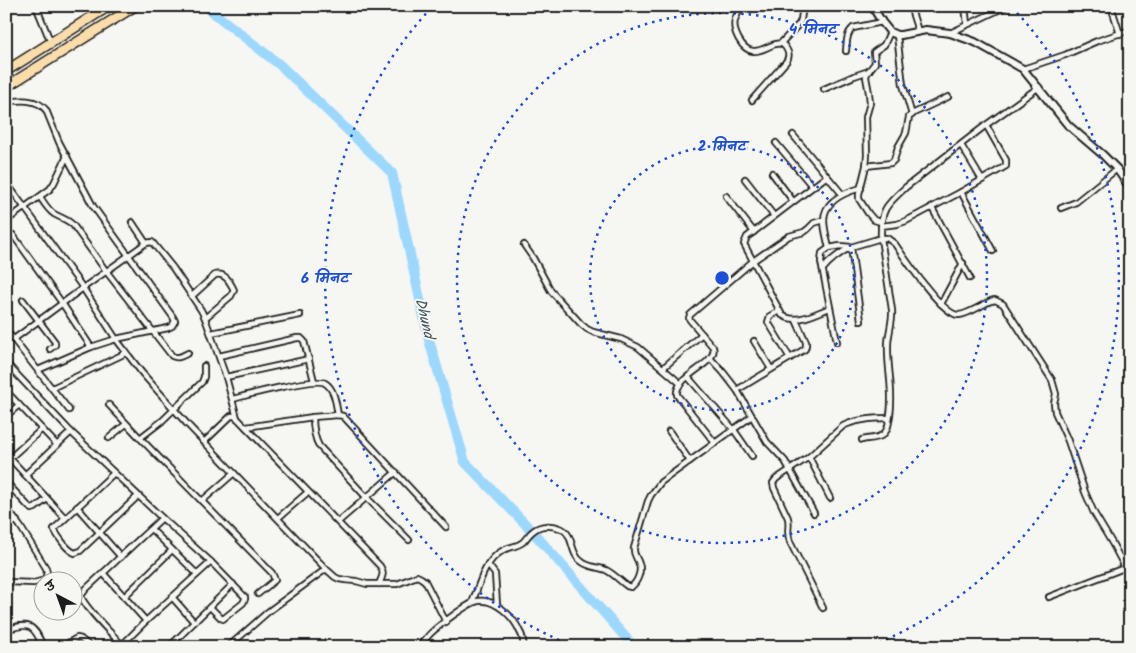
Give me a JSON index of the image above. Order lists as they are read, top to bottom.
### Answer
{
  "water": ["Dhund"],
  "north": "top left",
  "rings": ["4 मिनट", "2 मिनट", "6 मिनट"]
}
